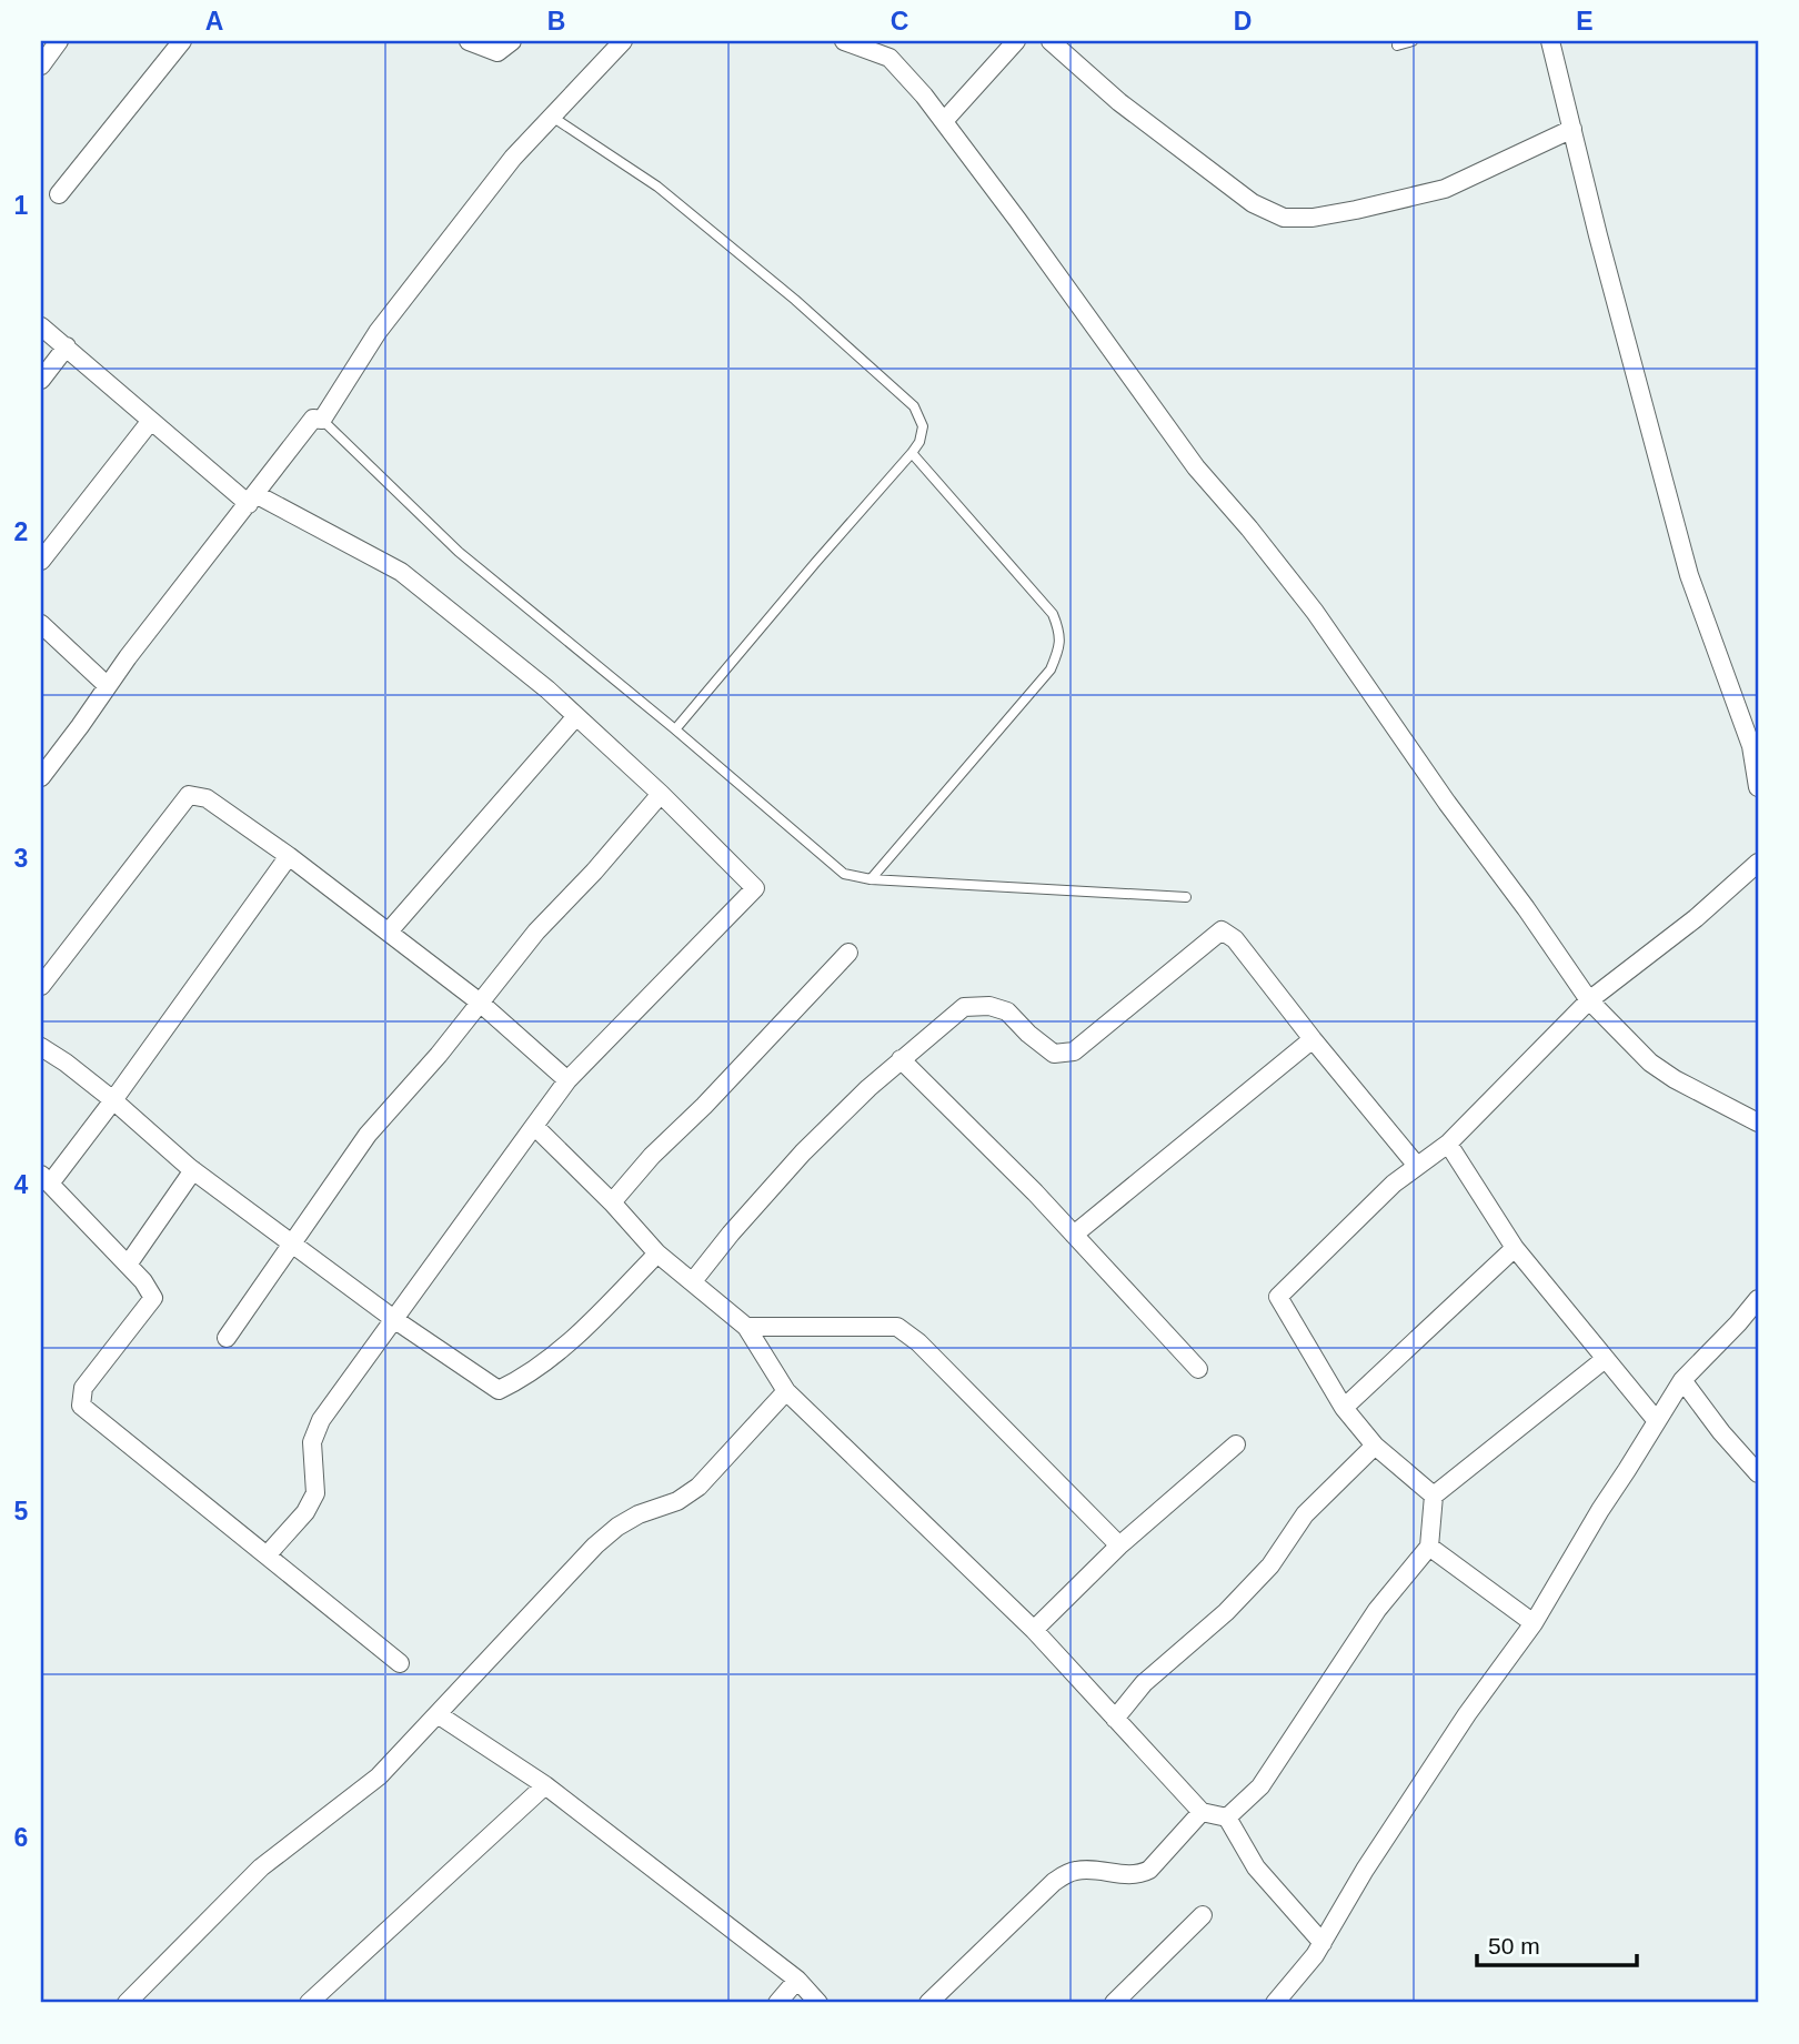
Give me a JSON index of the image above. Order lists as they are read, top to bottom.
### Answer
{
  "scale_bar": "50 m",
  "grid": {
    "columns": [
      "A",
      "B",
      "C",
      "D",
      "E"
    ],
    "rows": [
      "1",
      "2",
      "3",
      "4",
      "5",
      "6"
    ]
  }
}
